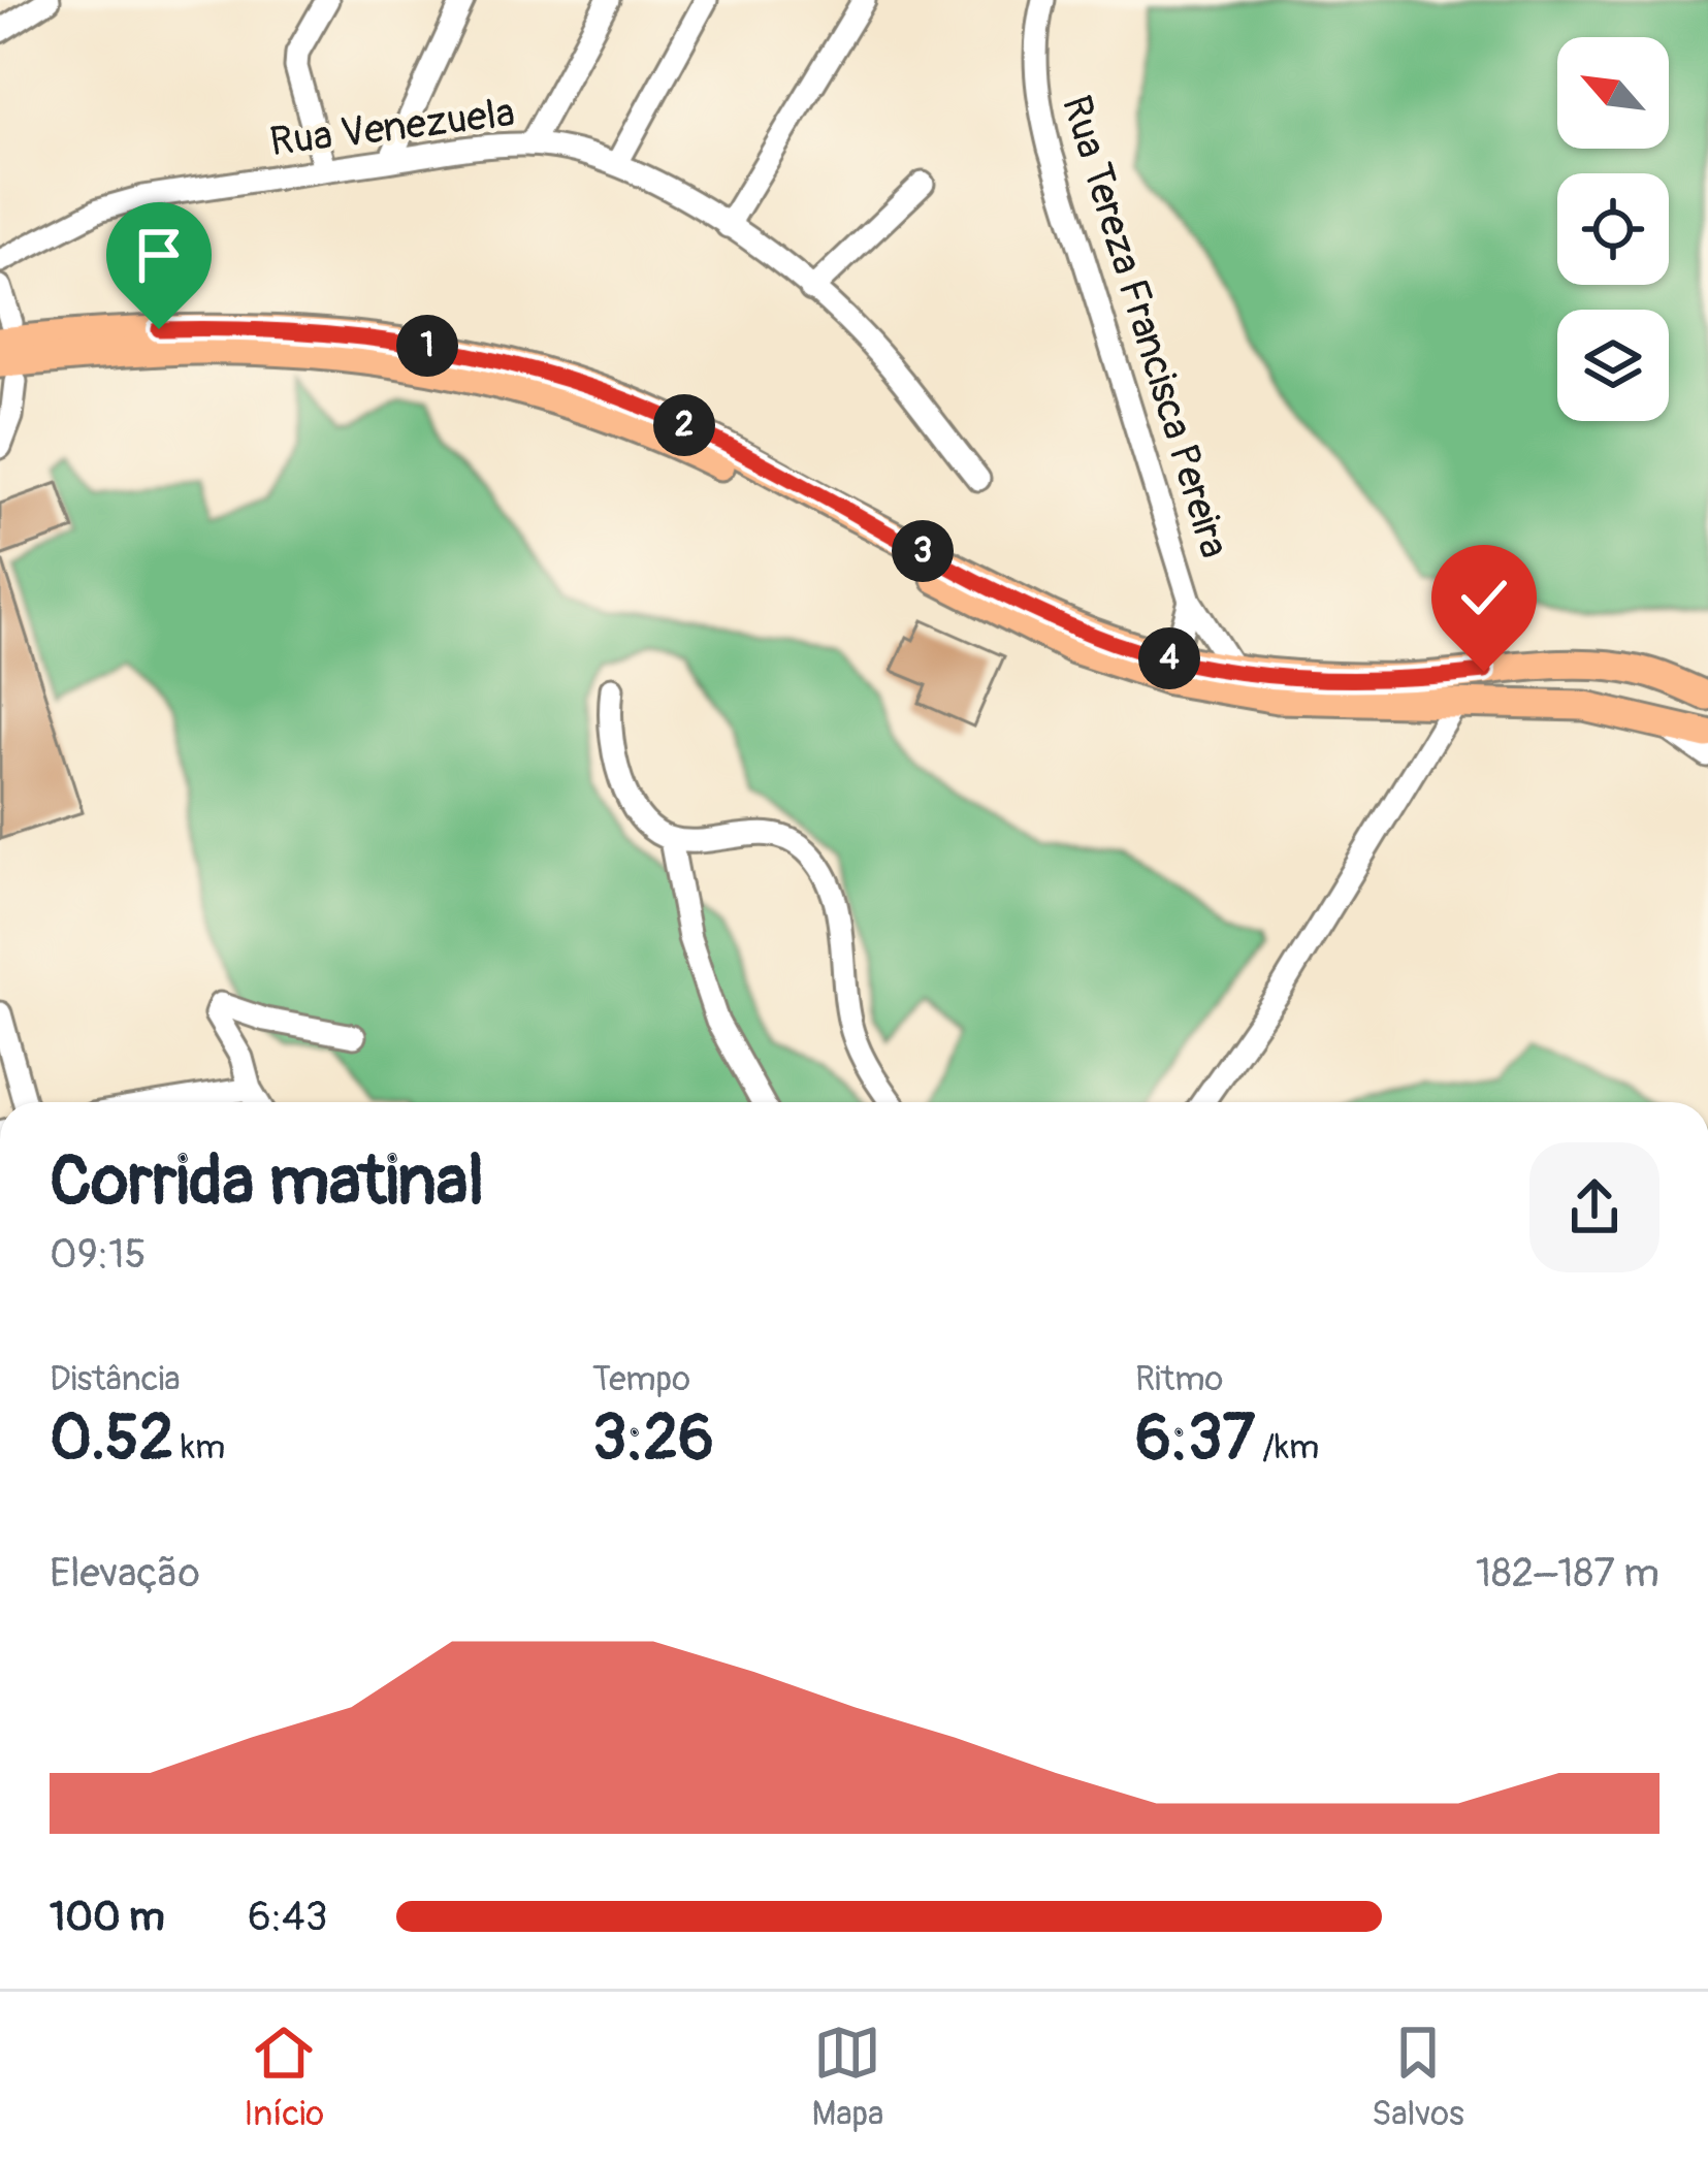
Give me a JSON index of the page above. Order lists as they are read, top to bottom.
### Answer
{
  "streets": {
    "street": ["Rua Venezuela", "Rua Tereza Francisca Pereira"]
  },
  "north": "top left",
  "page": {
    "pins": [
      "1",
      "2",
      "3",
      "4"
    ],
    "heading": ["Corrida matinal", "09:15"],
    "stats": [
      ["Distância", "0.52 km"],
      ["Tempo", "3:26"],
      ["Ritmo", "6:37 /km"]
    ],
    "chart": ["Elevação", "182–187 m"],
    "list": [
      {
        "name": "100 m",
        "note": "6:43"
      }
    ],
    "tabs": ["Início", "Mapa", "Salvos"]
  }
}
